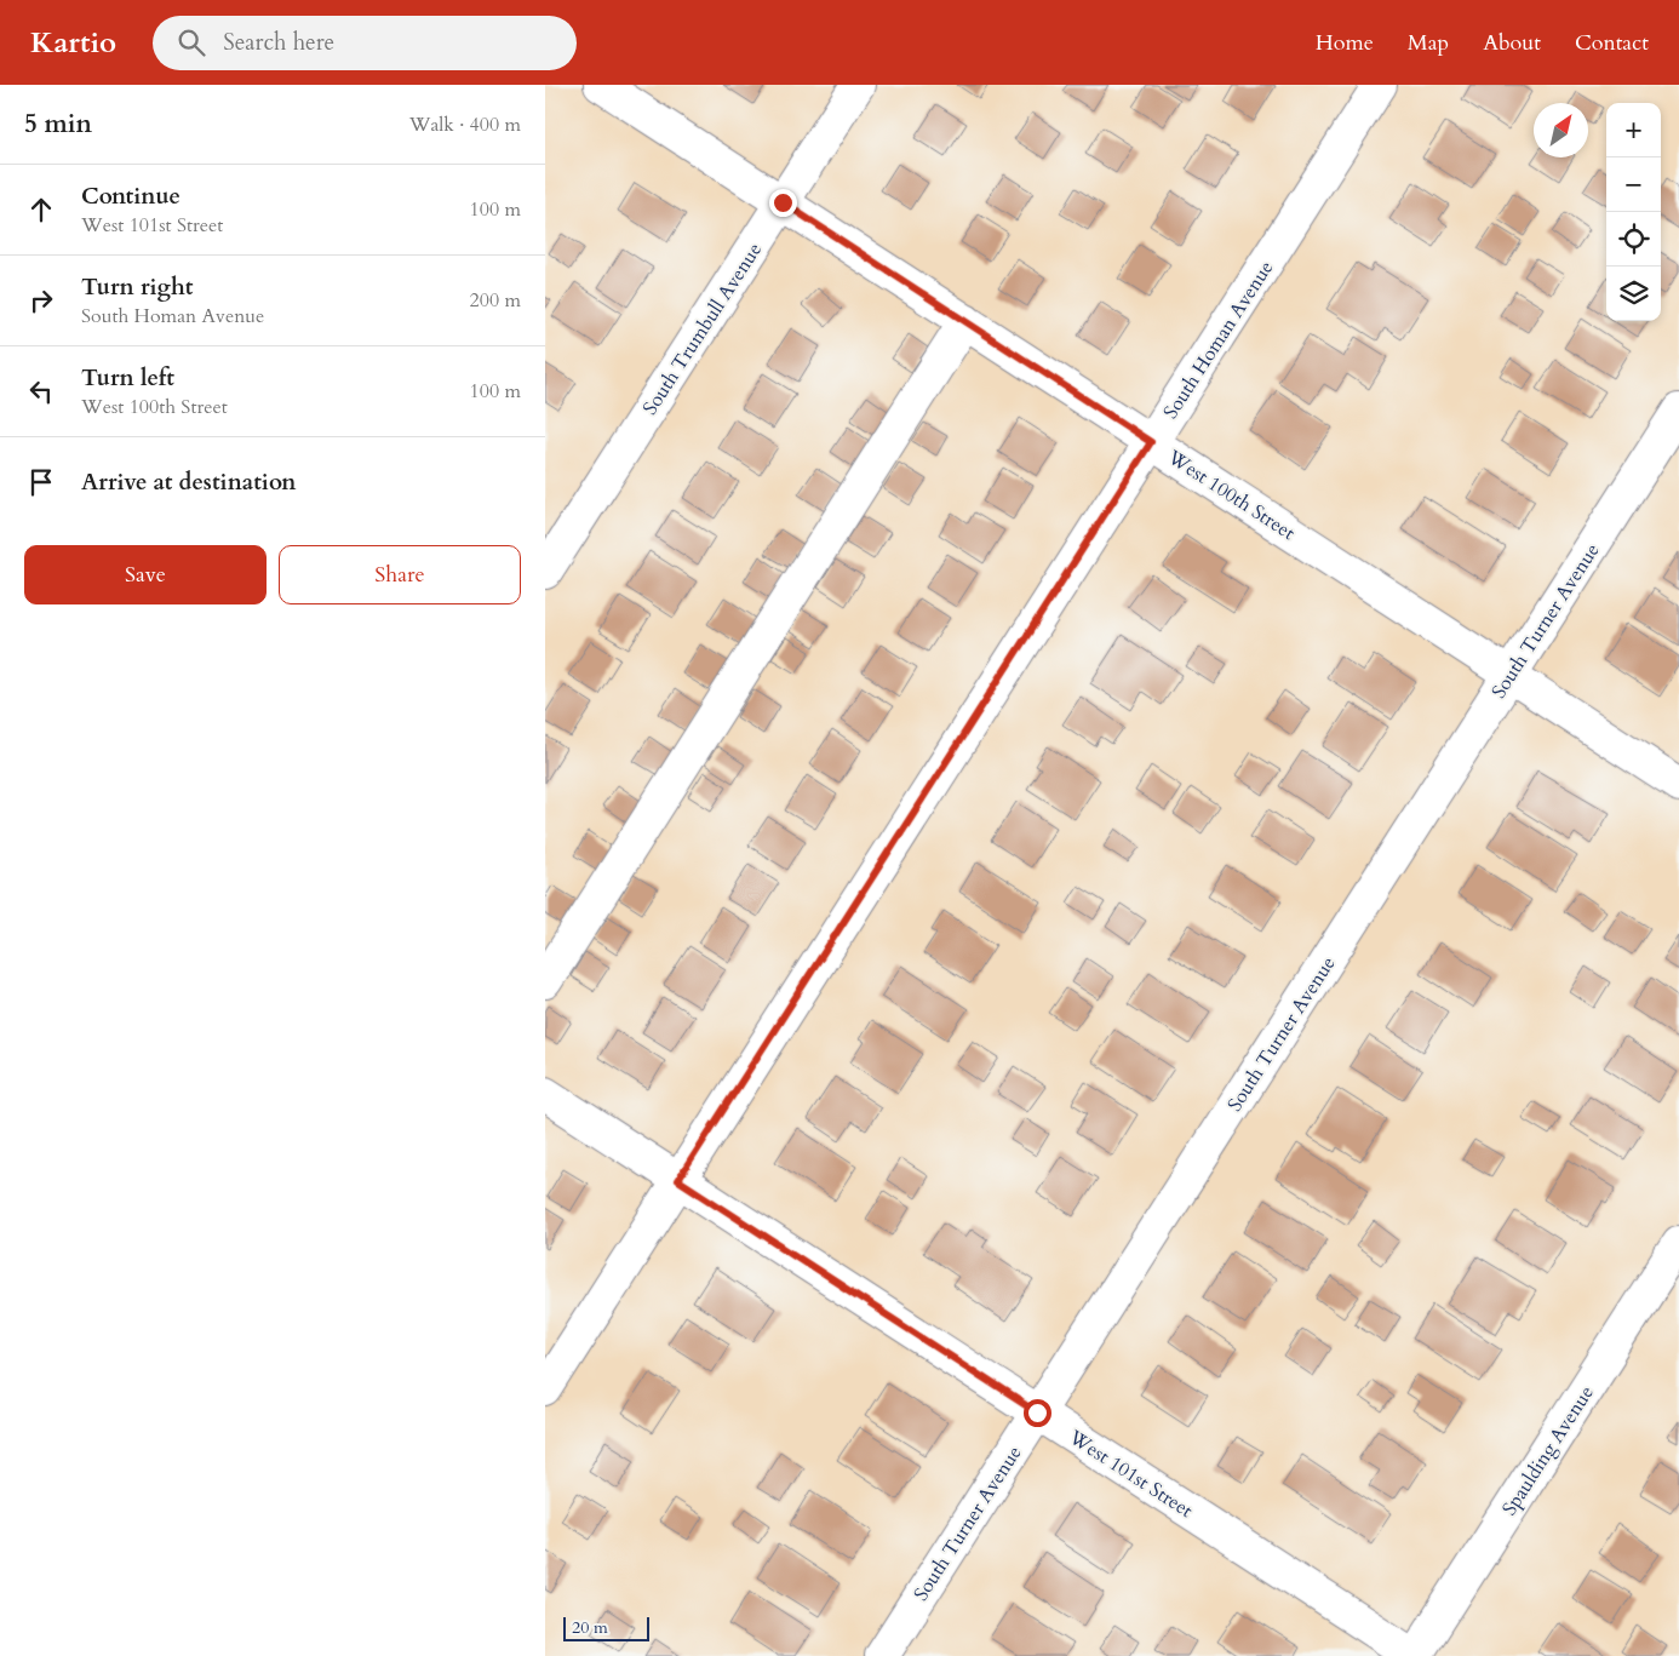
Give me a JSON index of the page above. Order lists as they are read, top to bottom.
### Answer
{
  "streets": {
    "street": [
      "South Trumbull Avenue",
      "South Homan Avenue",
      "West 100th Street",
      "South Turner Avenue",
      "Spaulding Avenue",
      "West 101st Street"
    ]
  },
  "crossings": [
    ["South Trumbull Avenue", "West 100th Street"],
    ["South Homan Avenue", "West 100th Street"],
    ["South Homan Avenue", "West 101st Street"],
    ["West 100th Street", "South Turner Avenue"],
    ["South Turner Avenue", "West 101st Street"],
    ["Spaulding Avenue", "West 101st Street"]
  ],
  "scale_bar": "20 m",
  "north": "top right",
  "page": {
    "header": "Kartio",
    "search": "Search here",
    "nav": [
      "Home",
      "Map",
      "About",
      "Contact"
    ],
    "heading": ["5 min", "Walk · 400 m"],
    "map_buttons": ["+", "−"],
    "list": [
      ["Continue", "West 101st Street", "100 m"],
      ["Turn right", "South Homan Avenue", "200 m"],
      ["Turn left", "West 100th Street", "100 m"],
      "Arrive at destination"
    ],
    "buttons": ["Save", "Share"],
    "scale": "20 m"
  }
}
